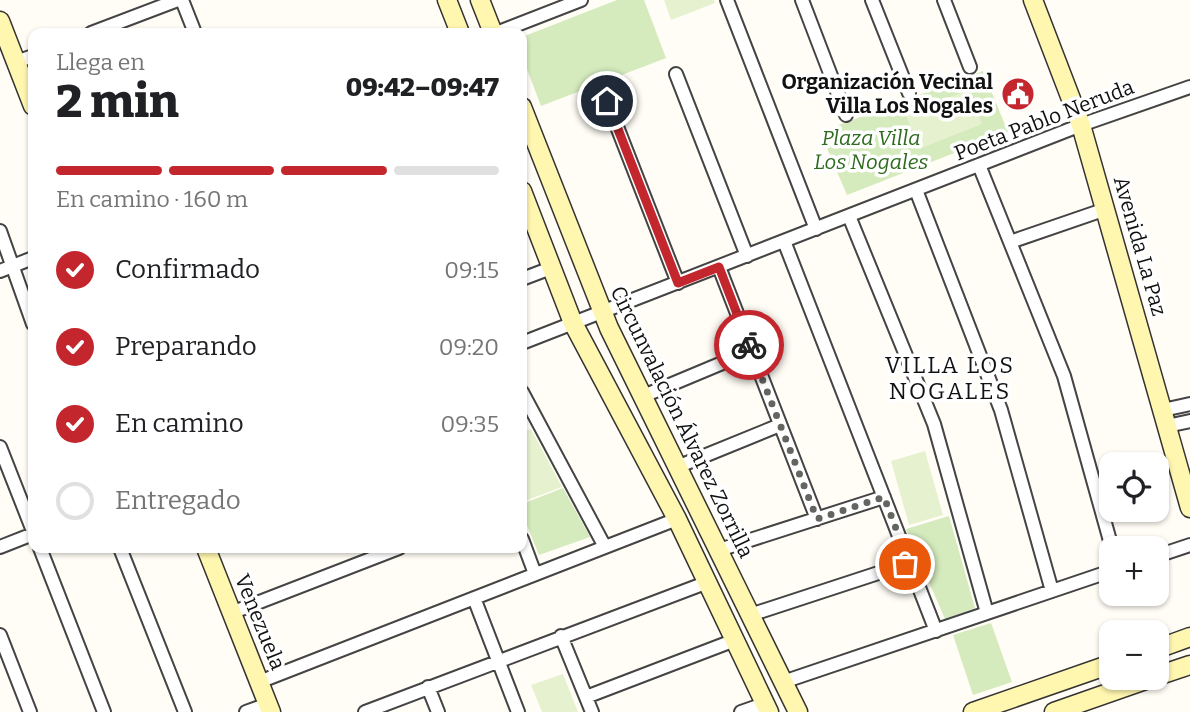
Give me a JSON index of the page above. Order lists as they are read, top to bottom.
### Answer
{
  "streets": {
    "main road": ["Avenida La Paz", "Circunvalación Álvarez Zorrilla", "Venezuela"],
    "street": ["Poeta Pablo Neruda"]
  },
  "crossings": [
    ["Poeta Pablo Neruda", "Avenida La Paz"],
    ["Poeta Pablo Neruda", "Circunvalación Álvarez Zorrilla"]
  ],
  "districts": ["VILLA LOS NOGALES"],
  "parks": ["Plaza Villa Los Nogales"],
  "places": {
    "public building": ["Organización Vecinal Villa Los Nogales"]
  },
  "page": {
    "heading": ["2 min", "Llega en", "09:42–09:47"],
    "bar": "En camino · 160 m",
    "list": [
      ["Confirmado", "09:15"],
      ["Preparando", "09:20"],
      ["En camino", "09:35"],
      "Entregado"
    ],
    "map_buttons": ["+", "−"]
  }
}
